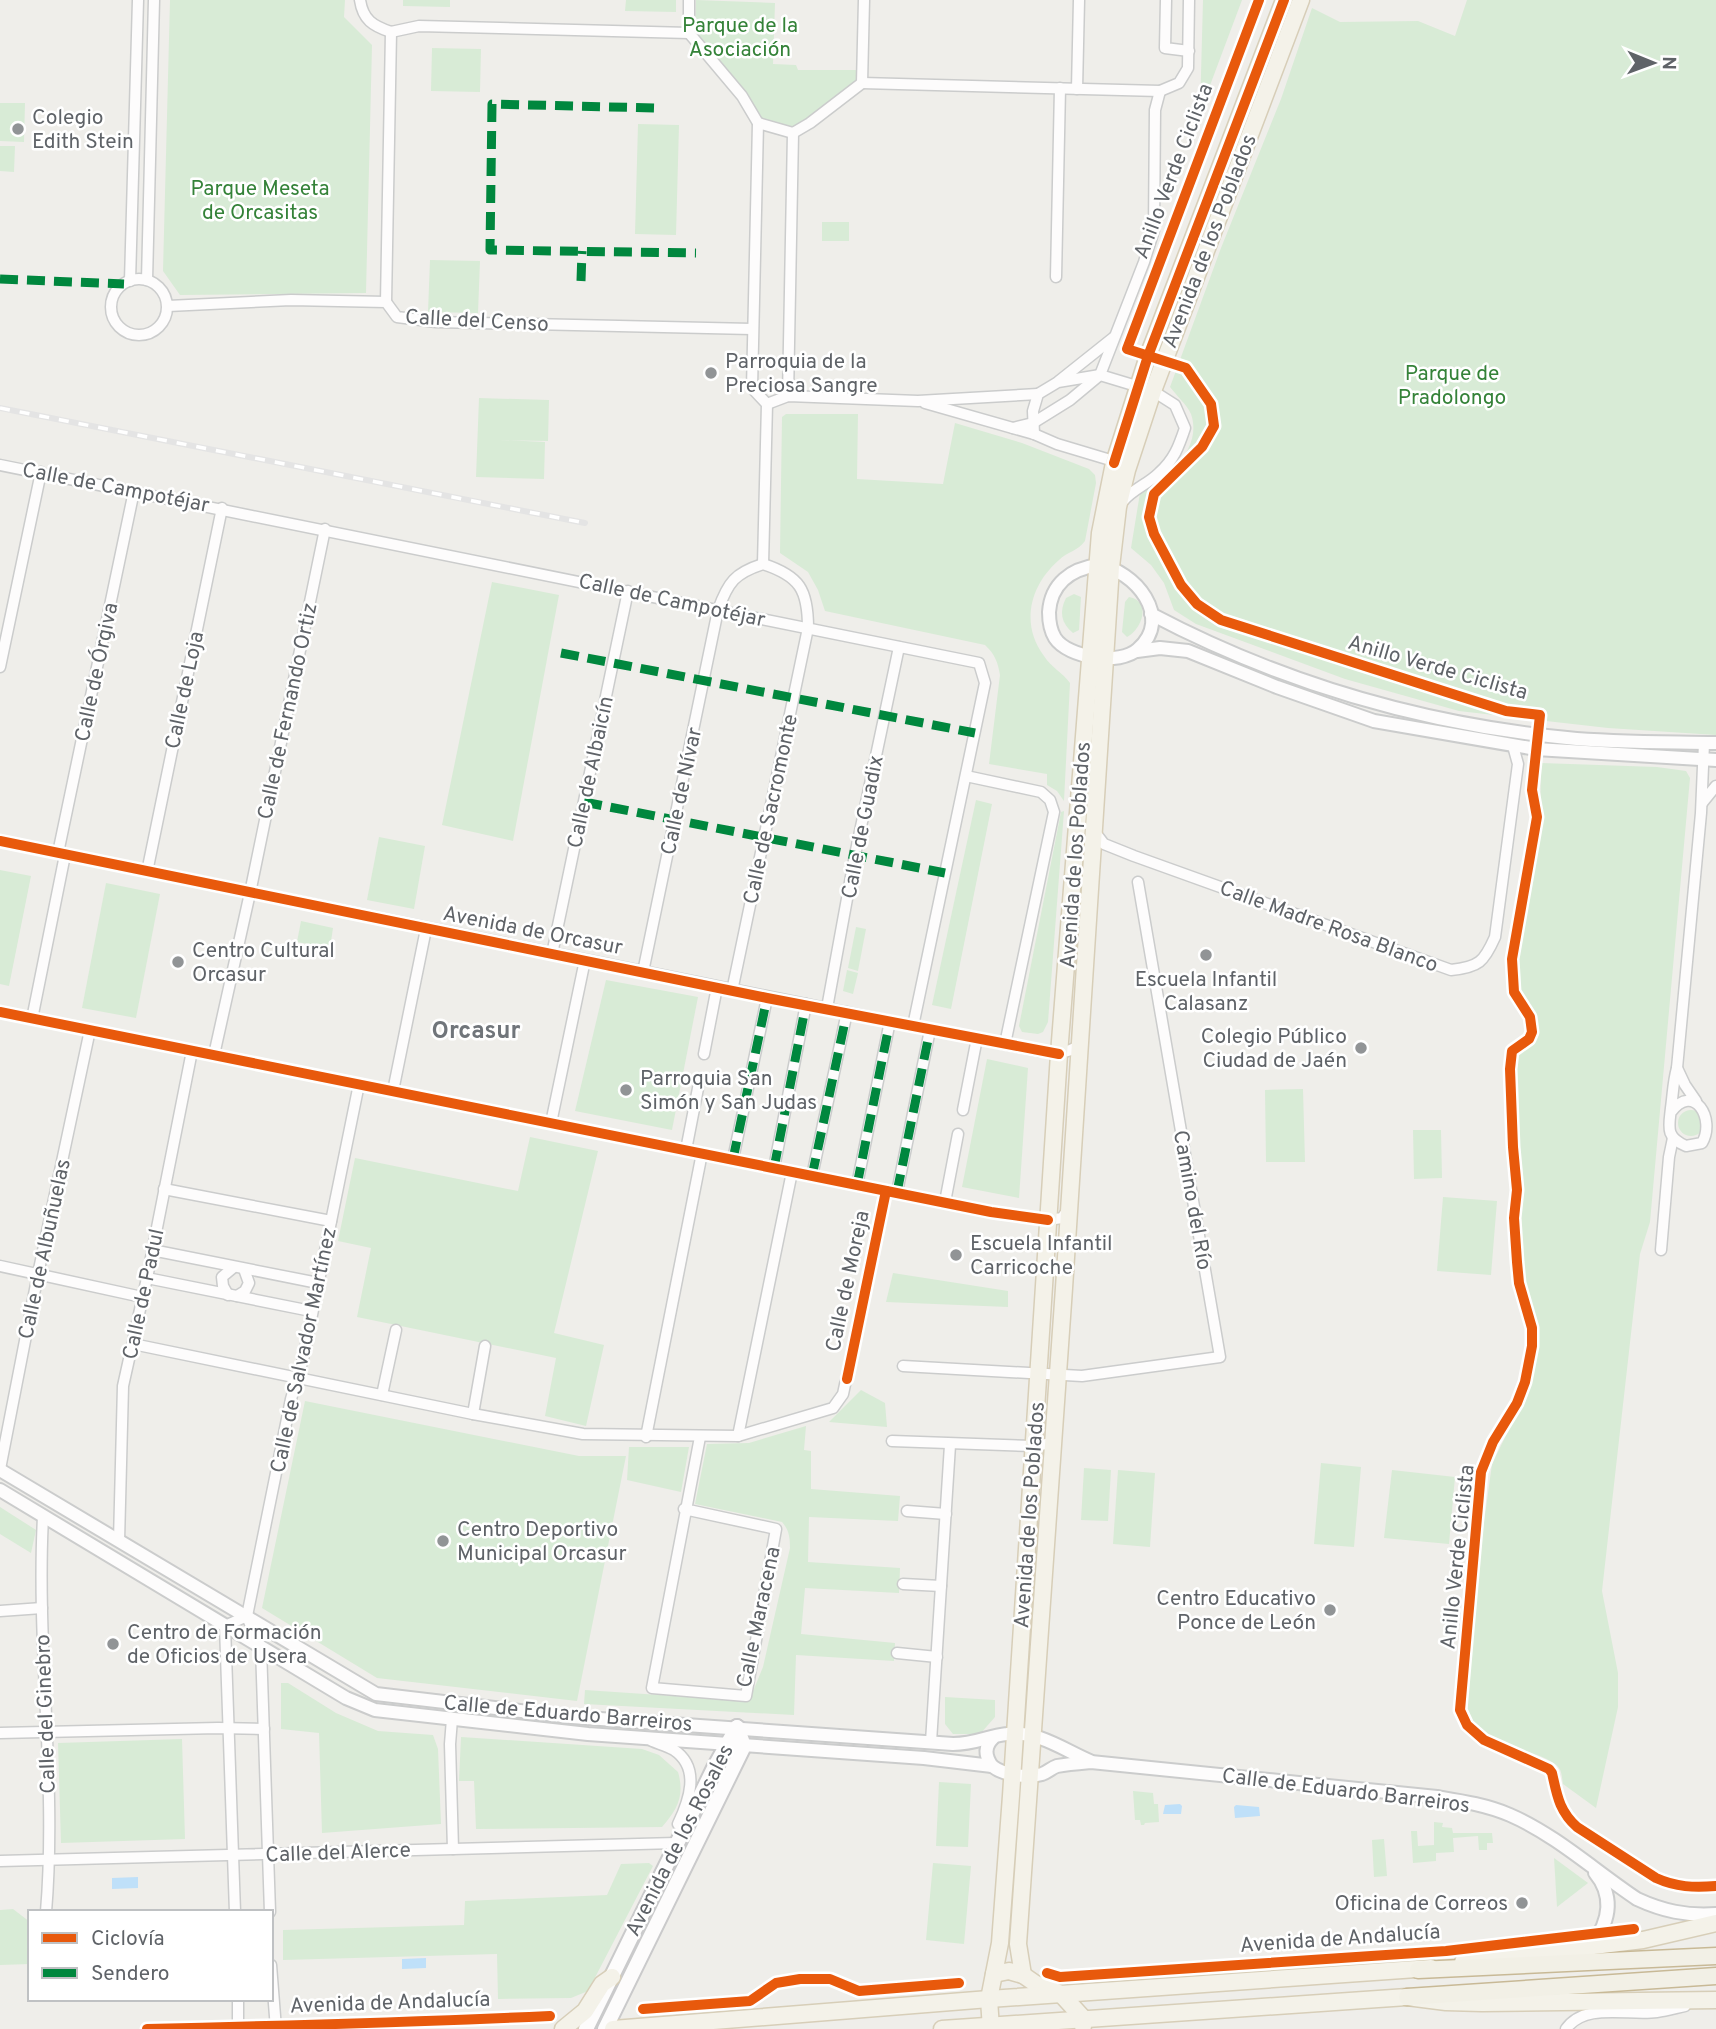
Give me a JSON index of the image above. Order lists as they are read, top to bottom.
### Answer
{
  "streets": {
    "highway": ["Avenida de Andalucía"],
    "main road": ["Avenida de los Poblados", "Avenida de los Rosales"],
    "street": [
      "Calle del Censo",
      "Calle de Campotéjar",
      "Calle de Órgiva",
      "Calle de Loja",
      "Calle de Fernando Ortiz",
      "Calle de Albaicín",
      "Calle de Nívar",
      "Calle de Sacromonte",
      "Calle de Guadix",
      "Calle Madre Rosa Blanco",
      "Avenida de Orcasur",
      "Camino del Río",
      "Calle de Albuñuelas",
      "Calle de Moreja",
      "Calle de Padul",
      "Calle de Salvador Martínez",
      "Calle Maracena",
      "Calle de Eduardo Barreiros",
      "Calle del Ginebro",
      "Calle del Alerce"
    ],
    "cycle path": ["Anillo Verde Ciclista"]
  },
  "crossings": [
    ["Avenida de los Poblados", "Calle Madre Rosa Blanco"],
    ["Avenida de los Poblados", "Avenida de Orcasur"],
    ["Avenida de los Poblados", "Camino del Río"],
    ["Avenida de los Poblados", "Calle de Eduardo Barreiros"],
    ["Avenida de los Poblados", "Avenida de Andalucía"],
    ["Calle de Campotéjar", "Calle de Órgiva"],
    ["Calle de Campotéjar", "Calle de Loja"],
    ["Calle de Campotéjar", "Calle de Fernando Ortiz"],
    ["Calle de Campotéjar", "Calle de Albaicín"],
    ["Calle de Campotéjar", "Calle de Nívar"],
    ["Calle de Campotéjar", "Calle de Sacromonte"],
    ["Calle de Campotéjar", "Calle de Guadix"],
    ["Calle de Campotéjar", "Avenida de Orcasur"],
    ["Calle de Órgiva", "Avenida de Orcasur"],
    ["Calle de Loja", "Avenida de Orcasur"],
    ["Calle de Fernando Ortiz", "Avenida de Orcasur"],
    ["Calle de Albaicín", "Avenida de Orcasur"],
    ["Calle de Nívar", "Calle de Sacromonte"],
    ["Calle de Nívar", "Avenida de Orcasur"],
    ["Calle de Sacromonte", "Avenida de Orcasur"],
    ["Calle de Guadix", "Avenida de Orcasur"],
    ["Calle de Albuñuelas", "Calle de Eduardo Barreiros"],
    ["Calle de Moreja", "Calle de Padul"],
    ["Calle de Moreja", "Calle de Salvador Martínez"],
    ["Calle de Moreja", "Calle Maracena"],
    ["Calle de Padul", "Calle de Eduardo Barreiros"],
    ["Calle de Salvador Martínez", "Calle de Eduardo Barreiros"],
    ["Calle de Eduardo Barreiros", "Calle del Ginebro"],
    ["Calle de Eduardo Barreiros", "Avenida de los Rosales"],
    ["Calle del Ginebro", "Calle del Alerce"],
    ["Avenida de los Rosales", "Calle del Alerce"]
  ],
  "districts": ["Orcasur"],
  "parks": ["Parque de la Asociación", "Parque Meseta de Orcasitas", "Parque de Pradolongo"],
  "places": [
    "Colegio Edith Stein",
    "Parroquia de la Preciosa Sangre",
    "Escuela Infantil Calasanz",
    "Centro Cultural Orcasur",
    "Colegio Público Ciudad de Jaén",
    "Parroquia San Simón y San Judas",
    "Escuela Infantil Carricoche",
    "Centro Deportivo Municipal Orcasur",
    "Centro Educativo Ponce de León",
    "Centro de Formación de Oficios de Usera",
    "Oficina de Correos"
  ],
  "legend": ["Ciclovía", "Sendero"],
  "north": "right"
}
